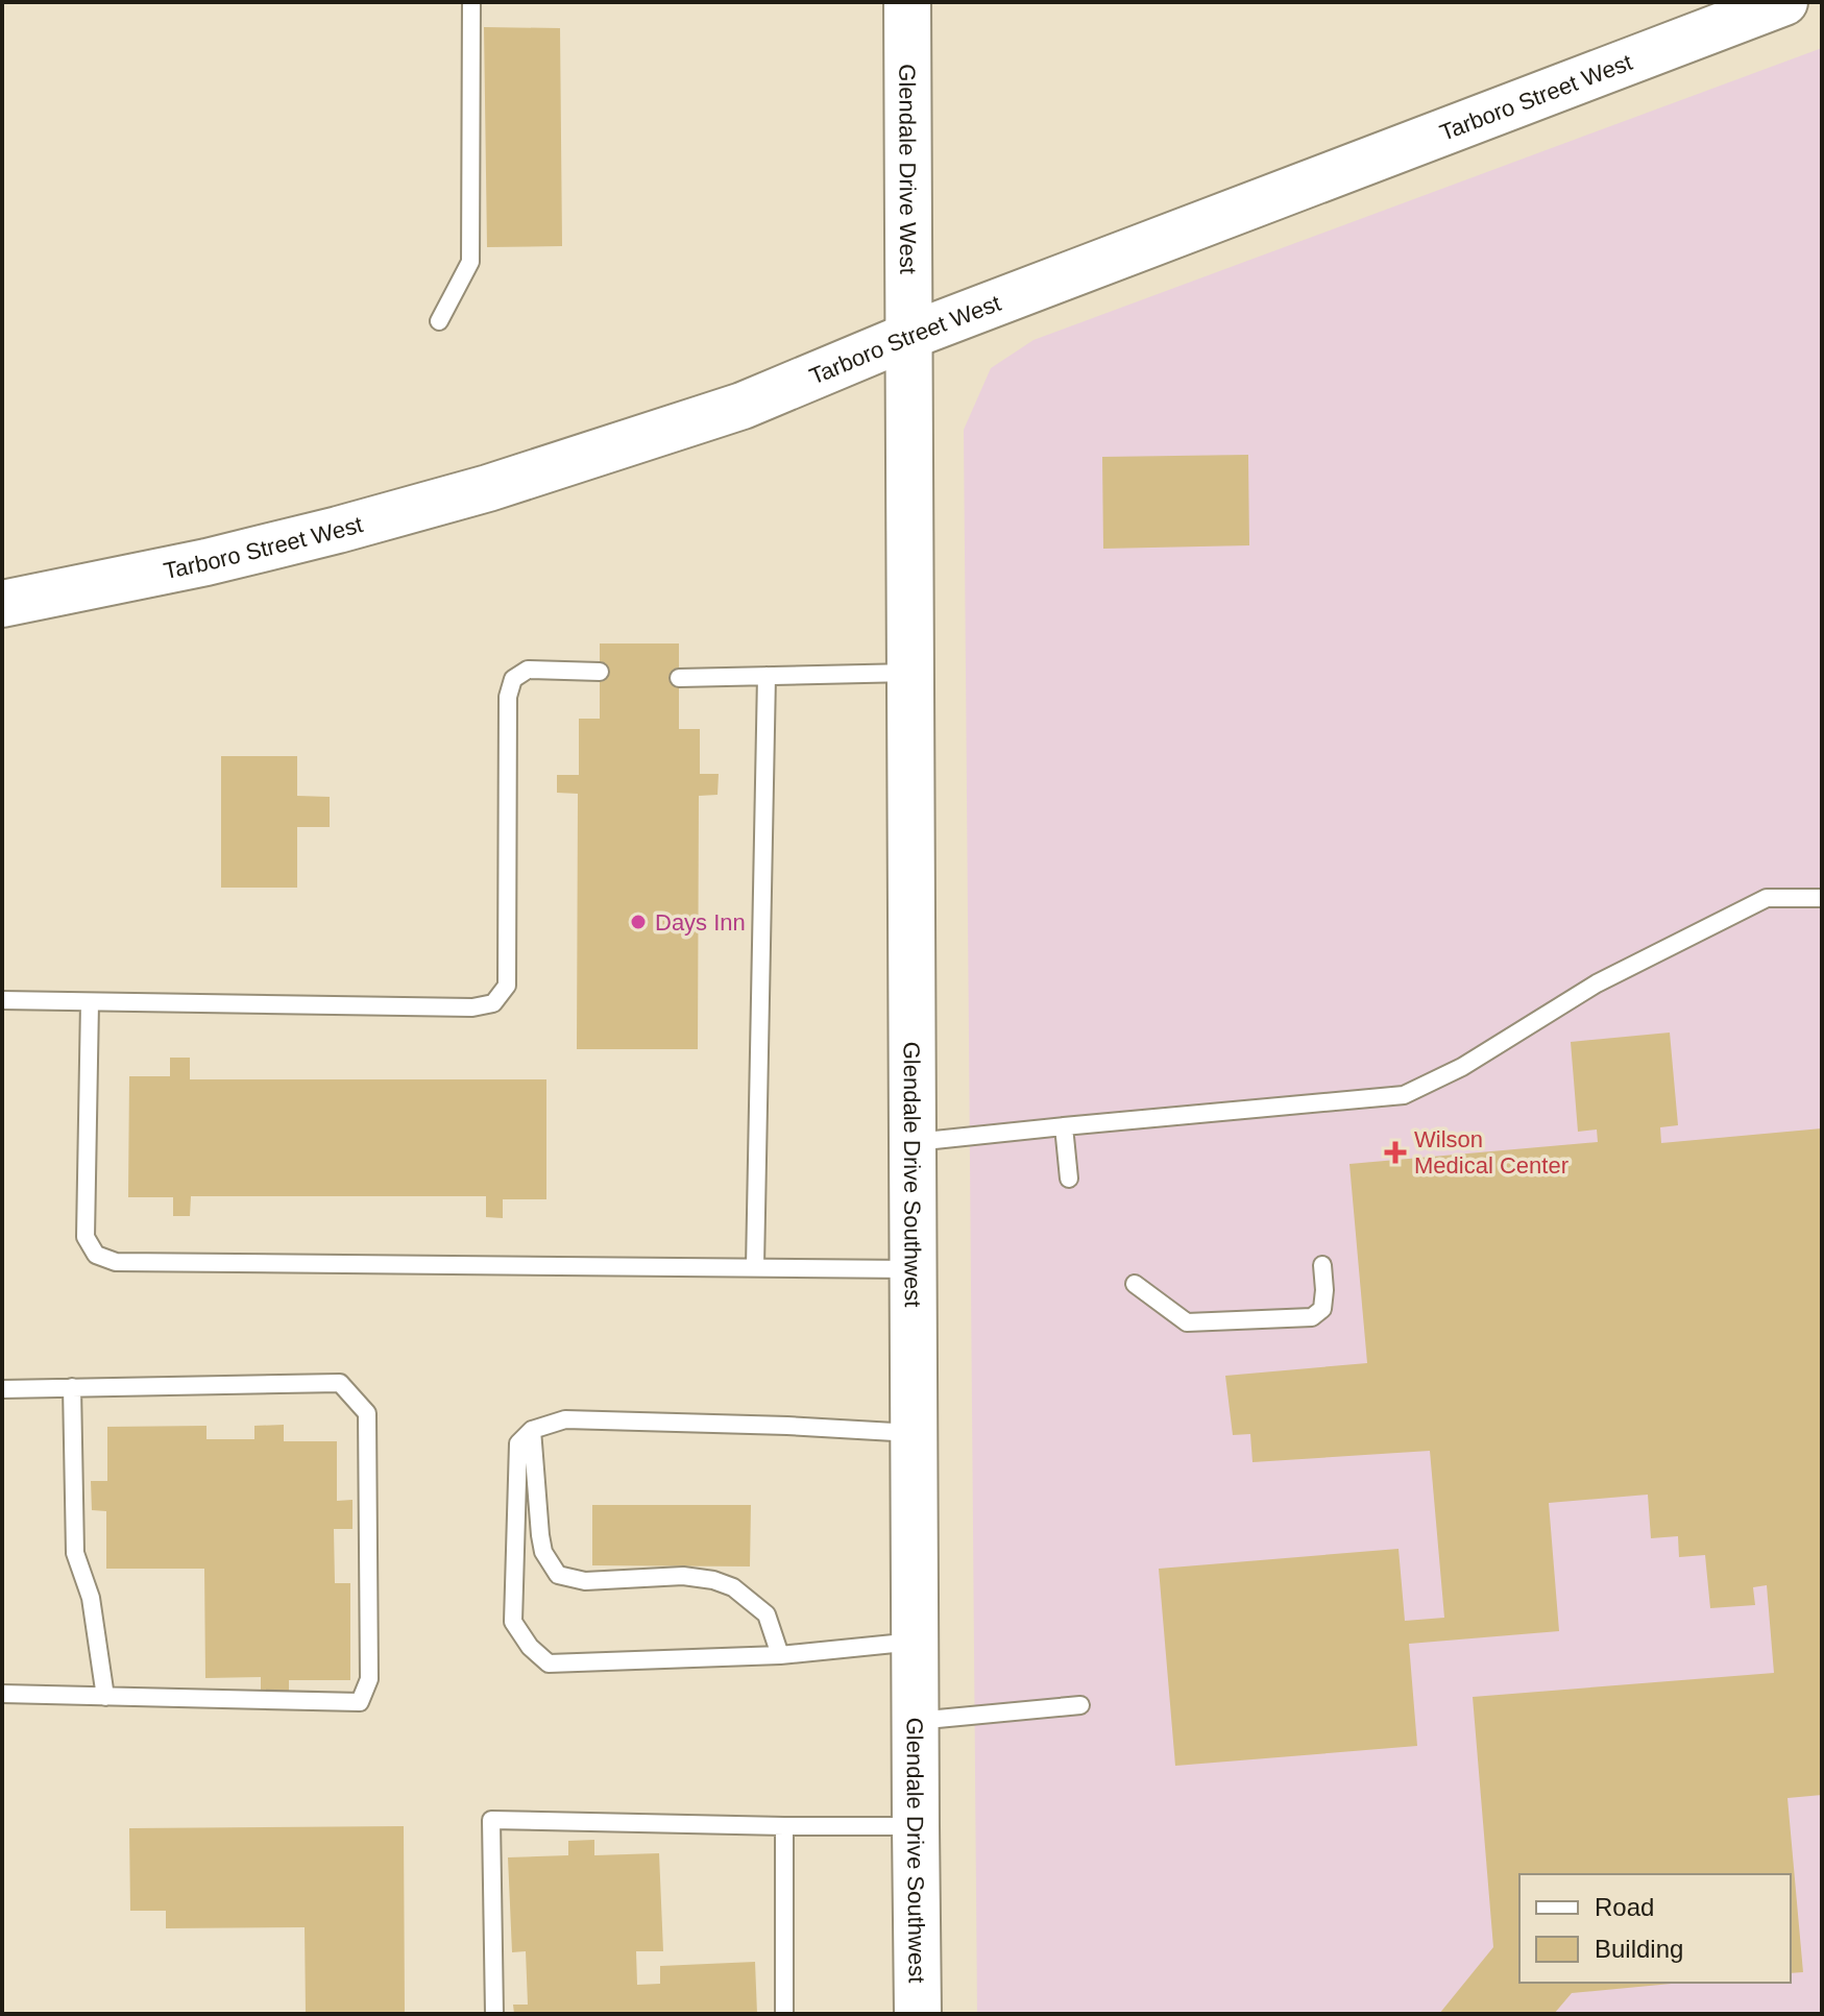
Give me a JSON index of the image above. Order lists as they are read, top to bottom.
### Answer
{
  "streets": {
    "street": ["Tarboro Street West", "Glendale Drive West", "Glendale Drive Southwest"]
  },
  "crossings": [
    ["Tarboro Street West", "Glendale Drive West"],
    ["Tarboro Street West", "Glendale Drive Southwest"],
    ["Glendale Drive West", "Glendale Drive Southwest"]
  ],
  "places": {
    "other": ["Days Inn"],
    "health": ["Wilson Medical Center"]
  },
  "legend": ["Road", "Building"]
}
